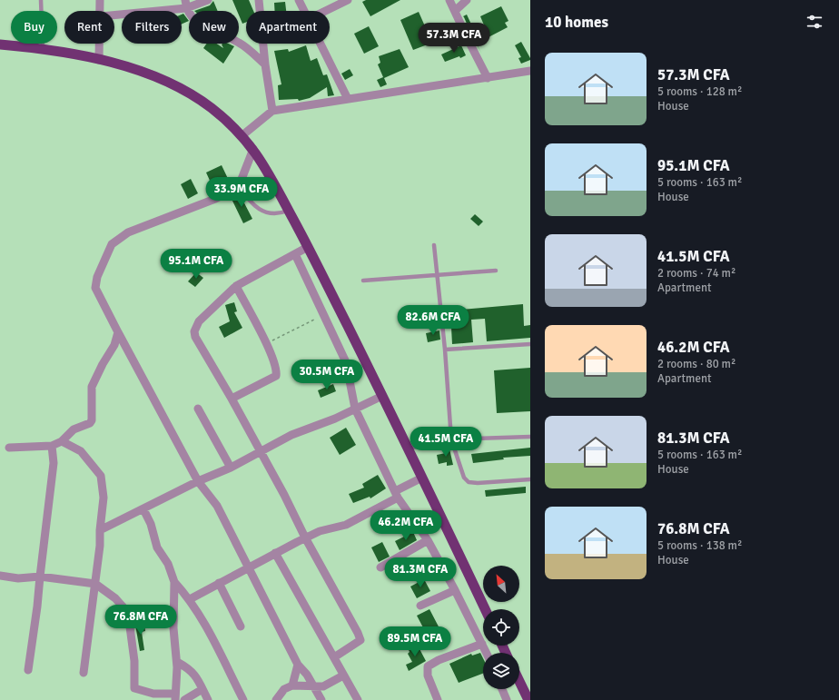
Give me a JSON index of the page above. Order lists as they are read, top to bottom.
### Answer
{
  "north": "top left",
  "page": {
    "heading": "10 homes",
    "chip": [
      "Buy",
      "Rent",
      "Filters",
      "New",
      "Apartment"
    ],
    "price": [
      "57.3M CFA",
      "33.9M CFA",
      "95.1M CFA",
      "82.6M CFA",
      "30.5M CFA",
      "41.5M CFA",
      "46.2M CFA",
      "81.3M CFA",
      "76.8M CFA",
      "89.5M CFA"
    ],
    "list": [
      {
        "name": "57.3M CFA",
        "note": "5 rooms · 128 m² · House"
      },
      {
        "name": "95.1M CFA",
        "note": "5 rooms · 163 m² · House"
      },
      {
        "name": "41.5M CFA",
        "note": "2 rooms · 74 m² · Apartment"
      },
      {
        "name": "46.2M CFA",
        "note": "2 rooms · 80 m² · Apartment"
      },
      {
        "name": "81.3M CFA",
        "note": "5 rooms · 163 m² · House"
      },
      {
        "name": "76.8M CFA",
        "note": "5 rooms · 138 m² · House"
      }
    ]
  }
}
